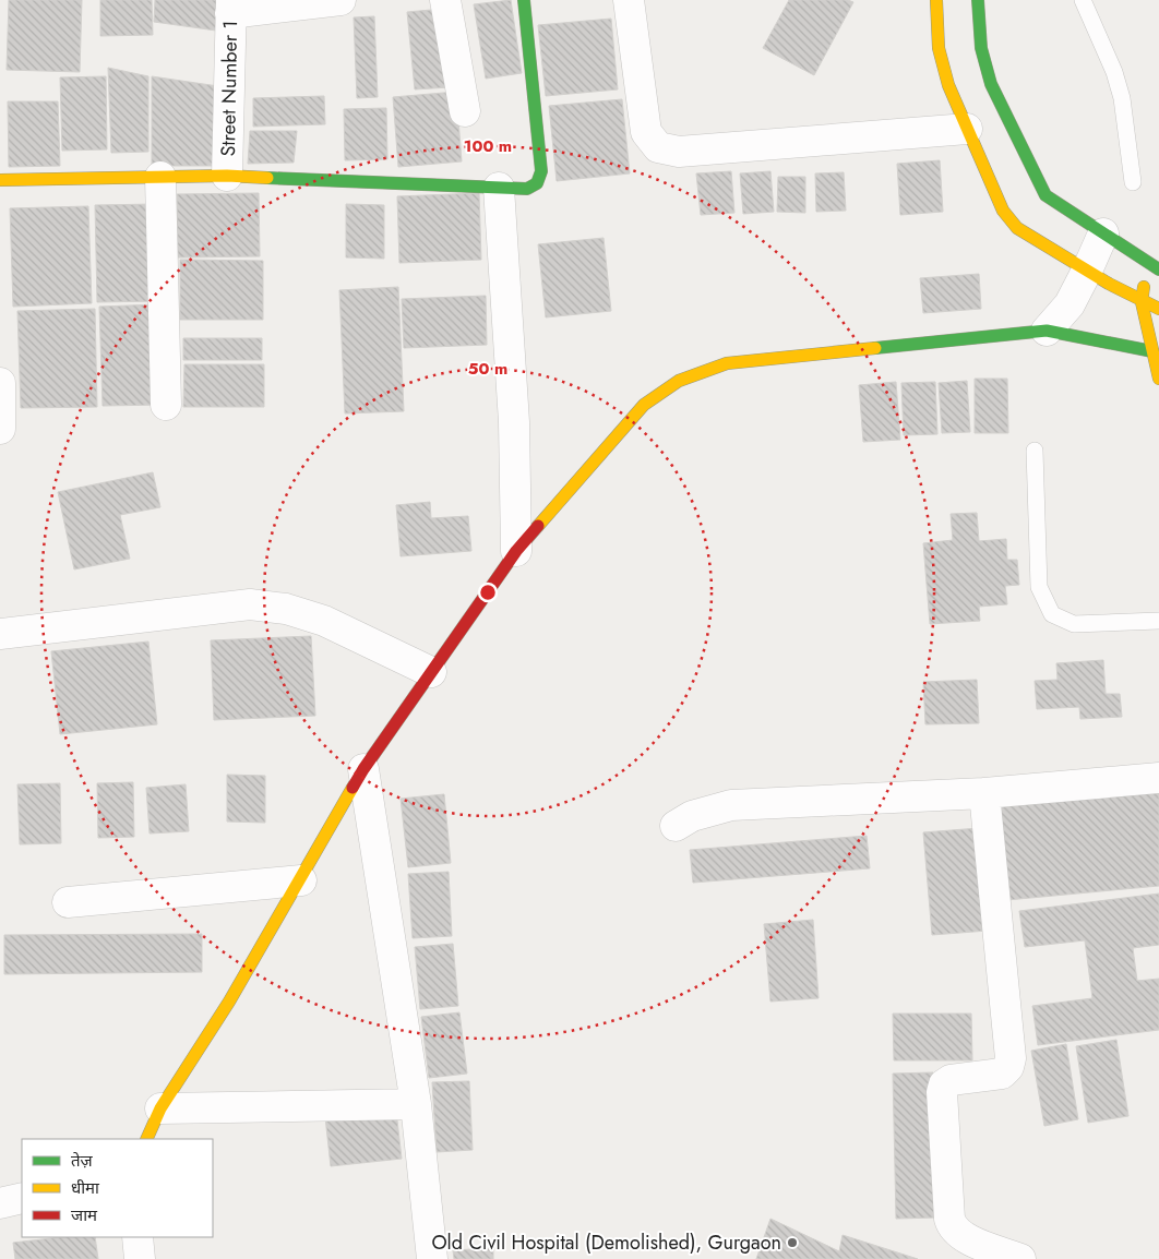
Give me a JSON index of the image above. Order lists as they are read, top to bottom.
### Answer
{
  "streets": {
    "street": ["Street Number 1"]
  },
  "places": ["Old Civil Hospital (Demolished), Gurgaon"],
  "legend": ["तेज़", "धीमा", "जाम"],
  "rings": ["100 m", "50 m"]
}
